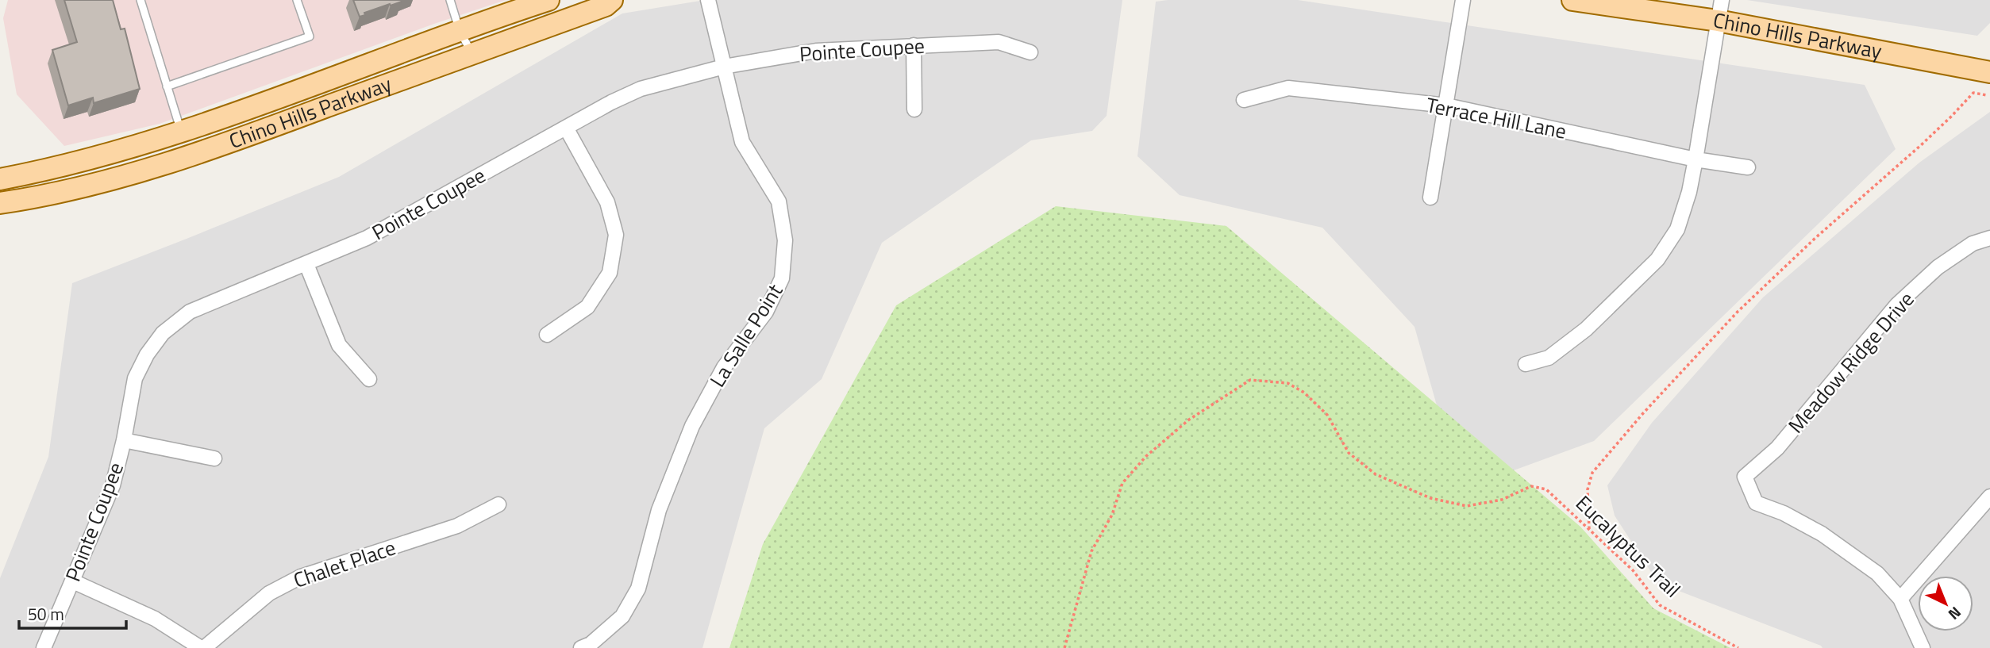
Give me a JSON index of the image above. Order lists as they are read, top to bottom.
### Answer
{
  "streets": {
    "main road": ["Chino Hills Parkway"],
    "street": [
      "Pointe Coupee",
      "Terrace Hill Lane",
      "La Salle Point",
      "Meadow Ridge Drive",
      "Chalet Place"
    ],
    "path": ["Eucalyptus Trail"]
  },
  "crossings": [
    ["Pointe Coupee", "La Salle Point"]
  ],
  "scale_bar": "50 m",
  "north": "bottom right"
}
